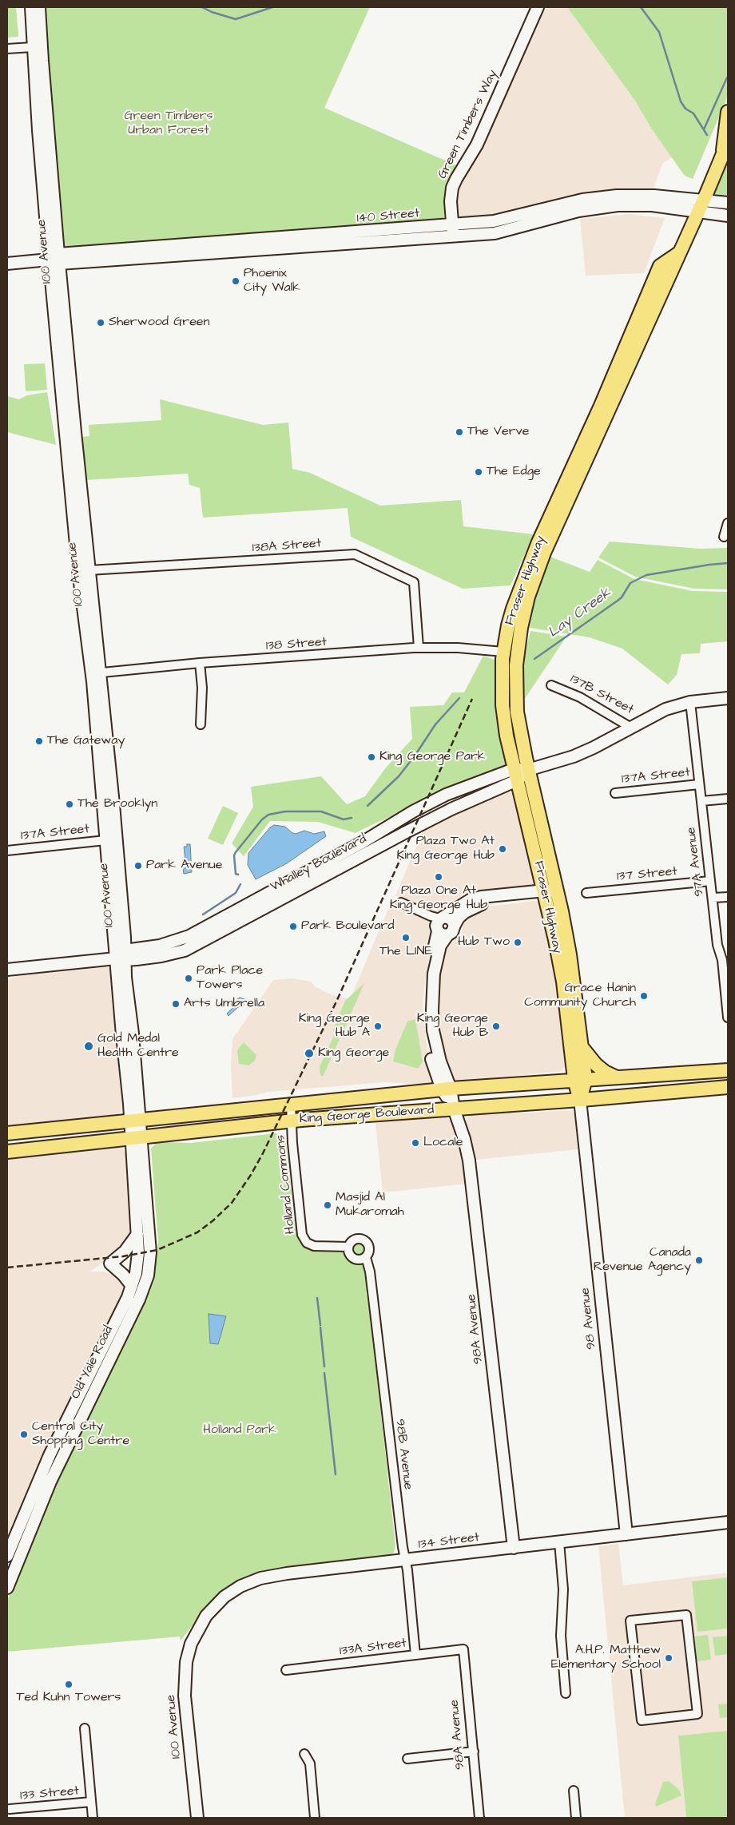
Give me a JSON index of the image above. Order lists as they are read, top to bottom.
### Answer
{
  "streets": {
    "main road": [
      "Green Timbers Way",
      "140 Street",
      "100 Avenue",
      "Fraser Highway",
      "137B Street",
      "Whalley Boulevard",
      "King George Boulevard",
      "98 Avenue",
      "98A Avenue",
      "Old Yale Road",
      "134 Street"
    ],
    "street": [
      "138A Street",
      "138 Street",
      "137A Street",
      "97A Avenue",
      "137 Street",
      "Holland Commons",
      "98B Avenue",
      "133A Street",
      "133 Street"
    ]
  },
  "crossings": [
    ["Green Timbers Way", "140 Street"],
    ["140 Street", "100 Avenue"],
    ["140 Street", "Fraser Highway"],
    ["100 Avenue", "138A Street"],
    ["100 Avenue", "138 Street"],
    ["100 Avenue", "137A Street"],
    ["100 Avenue", "Whalley Boulevard"],
    ["100 Avenue", "King George Boulevard"],
    ["100 Avenue", "Old Yale Road"],
    ["100 Avenue", "134 Street"],
    ["138A Street", "138 Street"],
    ["Fraser Highway", "138 Street"],
    ["Fraser Highway", "Whalley Boulevard"],
    ["Fraser Highway", "King George Boulevard"],
    ["137B Street", "97A Avenue"],
    ["137B Street", "Whalley Boulevard"],
    ["137A Street", "97A Avenue"],
    ["97A Avenue", "137 Street"],
    ["King George Boulevard", "Holland Commons"],
    ["King George Boulevard", "98 Avenue"],
    ["King George Boulevard", "98A Avenue"],
    ["King George Boulevard", "Old Yale Road"],
    ["Holland Commons", "98B Avenue"],
    ["98 Avenue", "134 Street"],
    ["98A Avenue", "134 Street"],
    ["98A Avenue", "133A Street"],
    ["98B Avenue", "134 Street"],
    ["98B Avenue", "133A Street"]
  ],
  "water": ["Lay Creek"],
  "parks": ["Green Timbers Urban Forest", "Holland Park"],
  "places": [
    "Phoenix City Walk",
    "Sherwood Green",
    "The Verve",
    "The Edge",
    "The Gateway",
    "King George Park",
    "The Brooklyn",
    "Plaza Two At King George Hub",
    "Park Avenue",
    "Plaza One At King George Hub",
    "Park Boulevard",
    "The LINE",
    "Hub Two",
    "Park Place Towers",
    "Grace Hanin Community Church",
    "Arts Umbrella",
    "King George Hub A",
    "King George Hub B",
    "Gold Medal Health Centre",
    "King George",
    "Locale",
    "Masjid Al Mukaromah",
    "Canada Revenue Agency",
    "Central City Shopping Centre",
    "A.H.P. Matthew Elementary School",
    "Ted Kuhn Towers"
  ]
}
